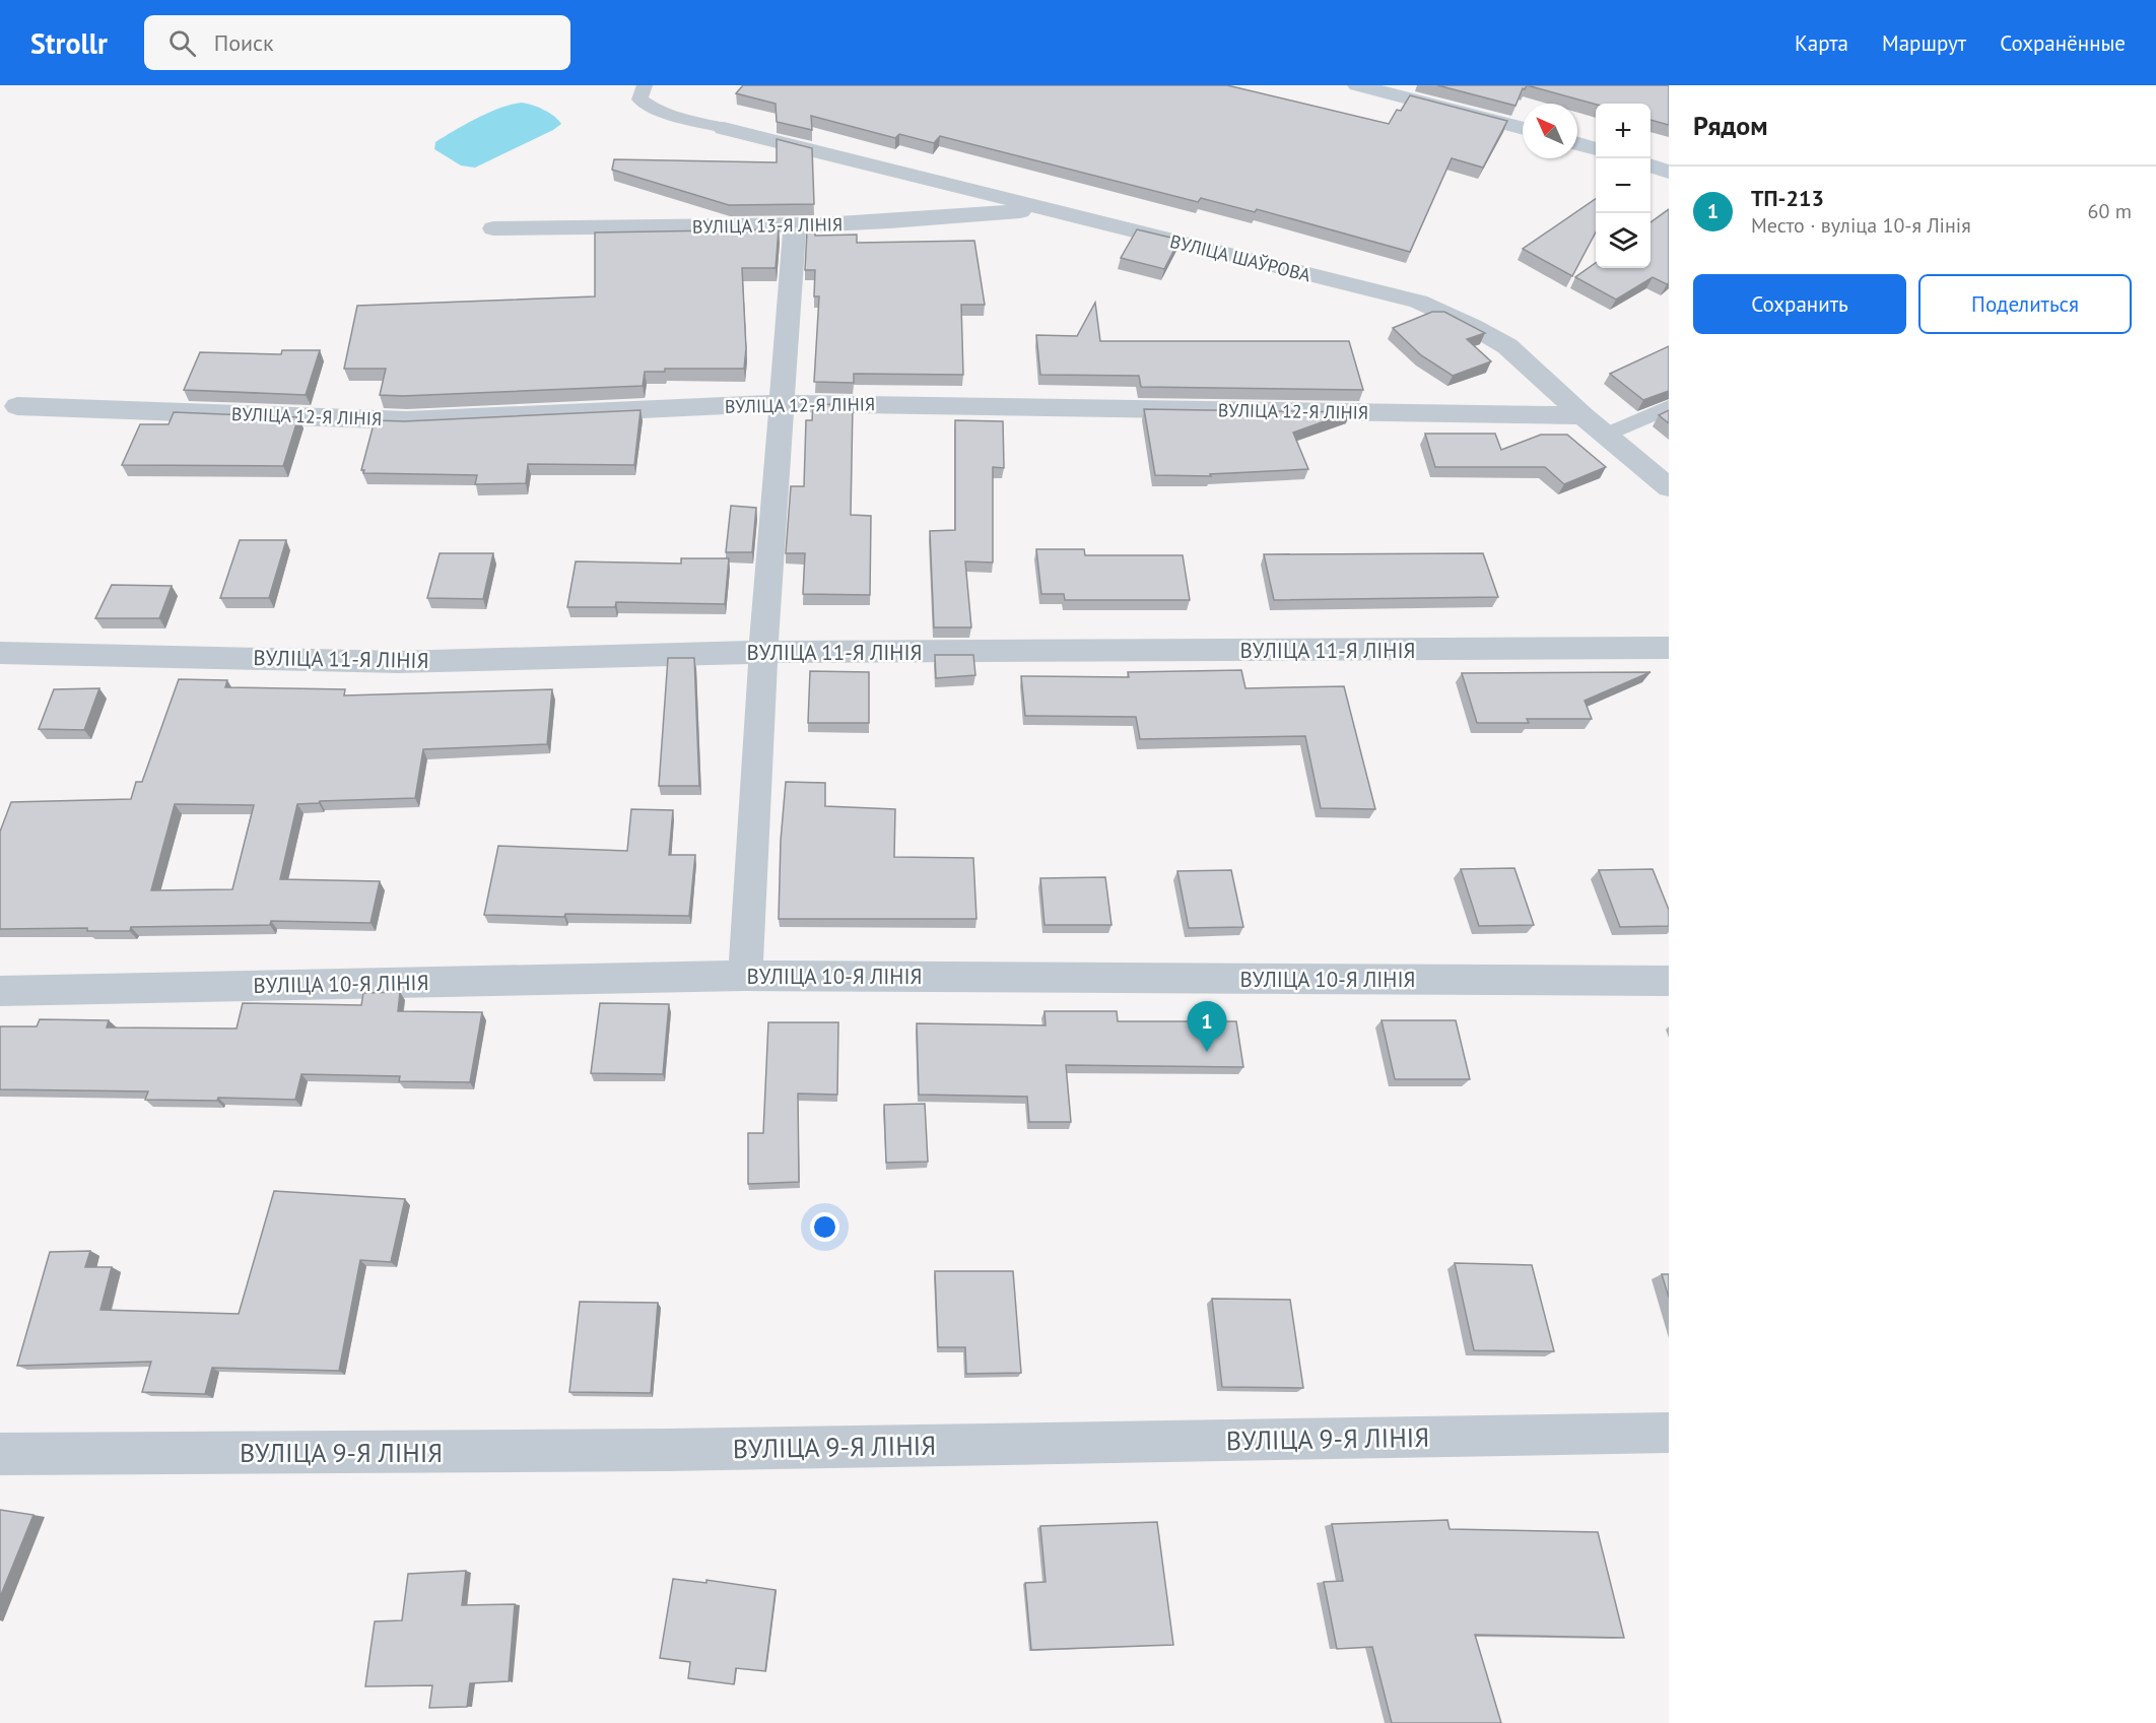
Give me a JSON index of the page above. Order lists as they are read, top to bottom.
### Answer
{
  "streets": {
    "street": [
      "ВУЛІЦА 13-Я ЛІНІЯ",
      "ВУЛІЦА ШАЎРОВА",
      "ВУЛІЦА 12-Я ЛІНІЯ",
      "ВУЛІЦА 11-Я ЛІНІЯ",
      "ВУЛІЦА 10-Я ЛІНІЯ",
      "ВУЛІЦА 9-Я ЛІНІЯ"
    ]
  },
  "crossings": [
    ["ВУЛІЦА 13-Я ЛІНІЯ", "ВУЛІЦА ШАЎРОВА"],
    ["ВУЛІЦА ШАЎРОВА", "ВУЛІЦА 12-Я ЛІНІЯ"]
  ],
  "north": "top left",
  "page": {
    "header": "Strollr",
    "search": "Поиск",
    "nav": ["Карта", "Маршрут", "Сохранённые"],
    "heading": "Рядом",
    "map_buttons": ["+", "−"],
    "list": [
      {
        "mark": "1",
        "name": "ТП-213",
        "note": "Место · вуліца 10-я Лінія",
        "value": "60 m"
      }
    ],
    "buttons": ["Сохранить", "Поделиться"],
    "pins": "1"
  }
}
